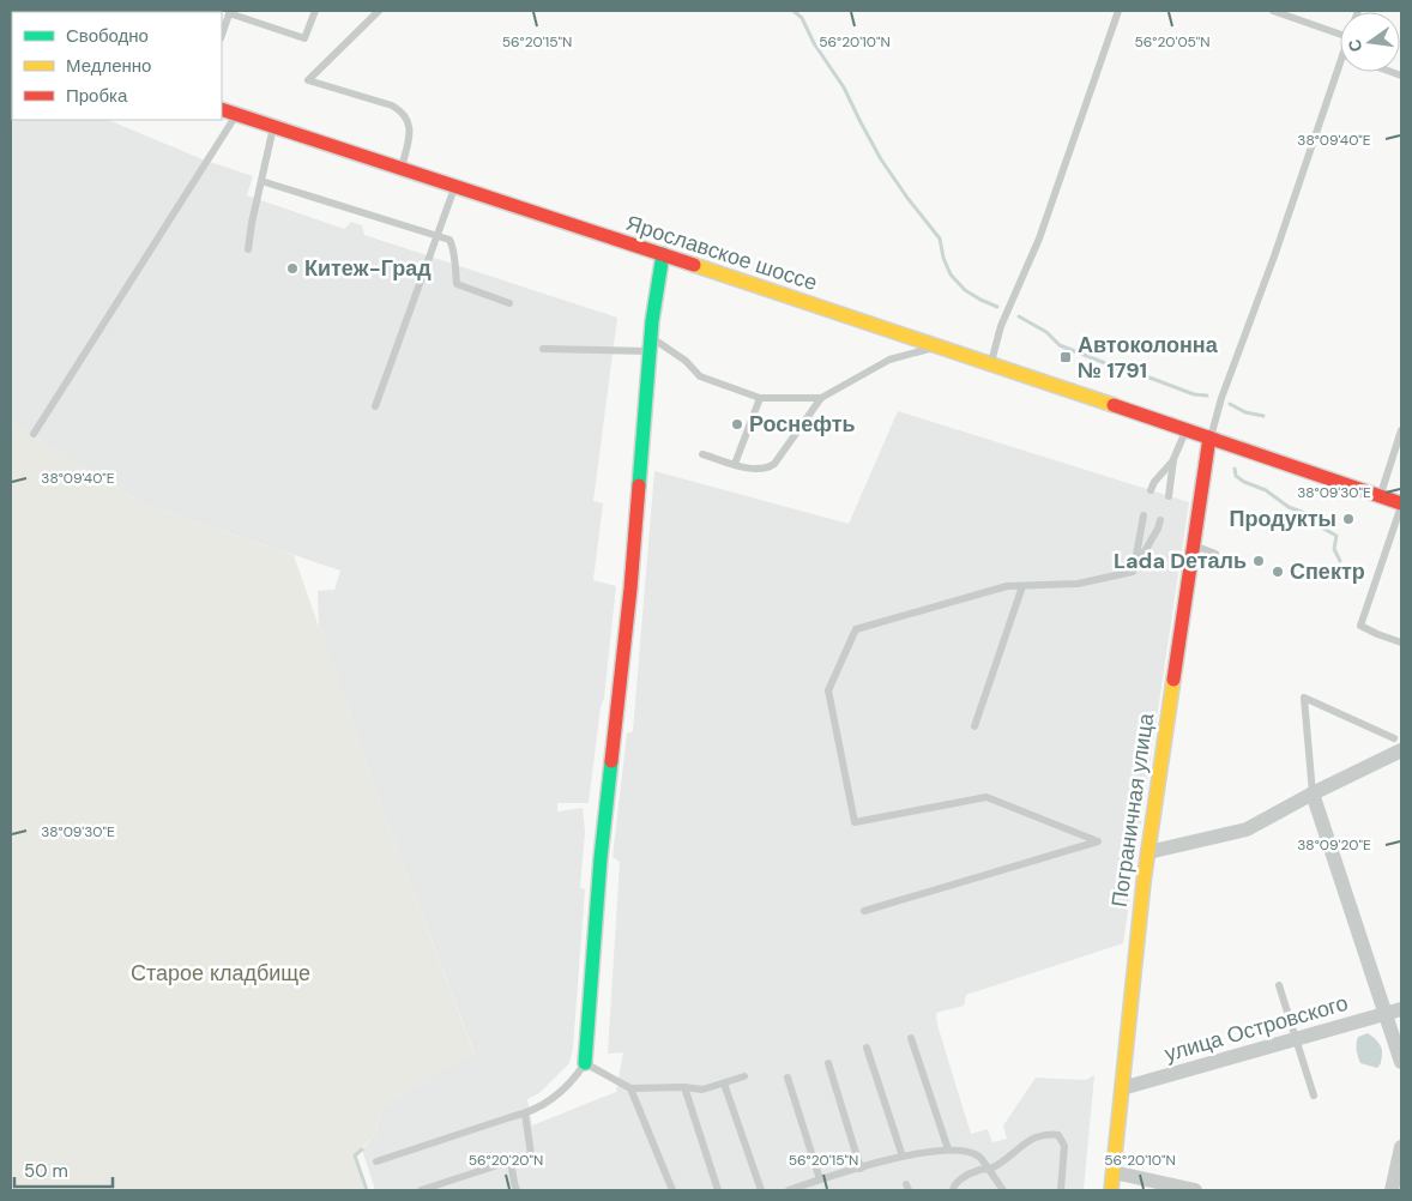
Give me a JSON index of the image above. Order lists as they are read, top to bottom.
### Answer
{
  "streets": {
    "street": ["Ярославское шоссе", "Пограничная улица", "улица Островского"]
  },
  "crossings": [
    ["Ярославское шоссе", "Пограничная улица"],
    ["Пограничная улица", "улица Островского"]
  ],
  "parks": ["Старое кладбище"],
  "places": {
    "other": [
      "Китеж-Град",
      "Роснефть",
      "Продукты",
      "Lada Dеталь",
      "Спектр"
    ],
    "transit": ["Автоколонна № 1791"]
  },
  "legend": ["Свободно", "Медленно", "Пробка"],
  "scale_bar": "50 m",
  "north": "left",
  "coordinates": [
    "56°20'15\"N",
    "56°20'10\"N",
    "56°20'05\"N",
    "38°09'40\"E",
    "38°09'30\"E",
    "38°09'20\"E",
    "56°20'20\"N"
  ]
}
